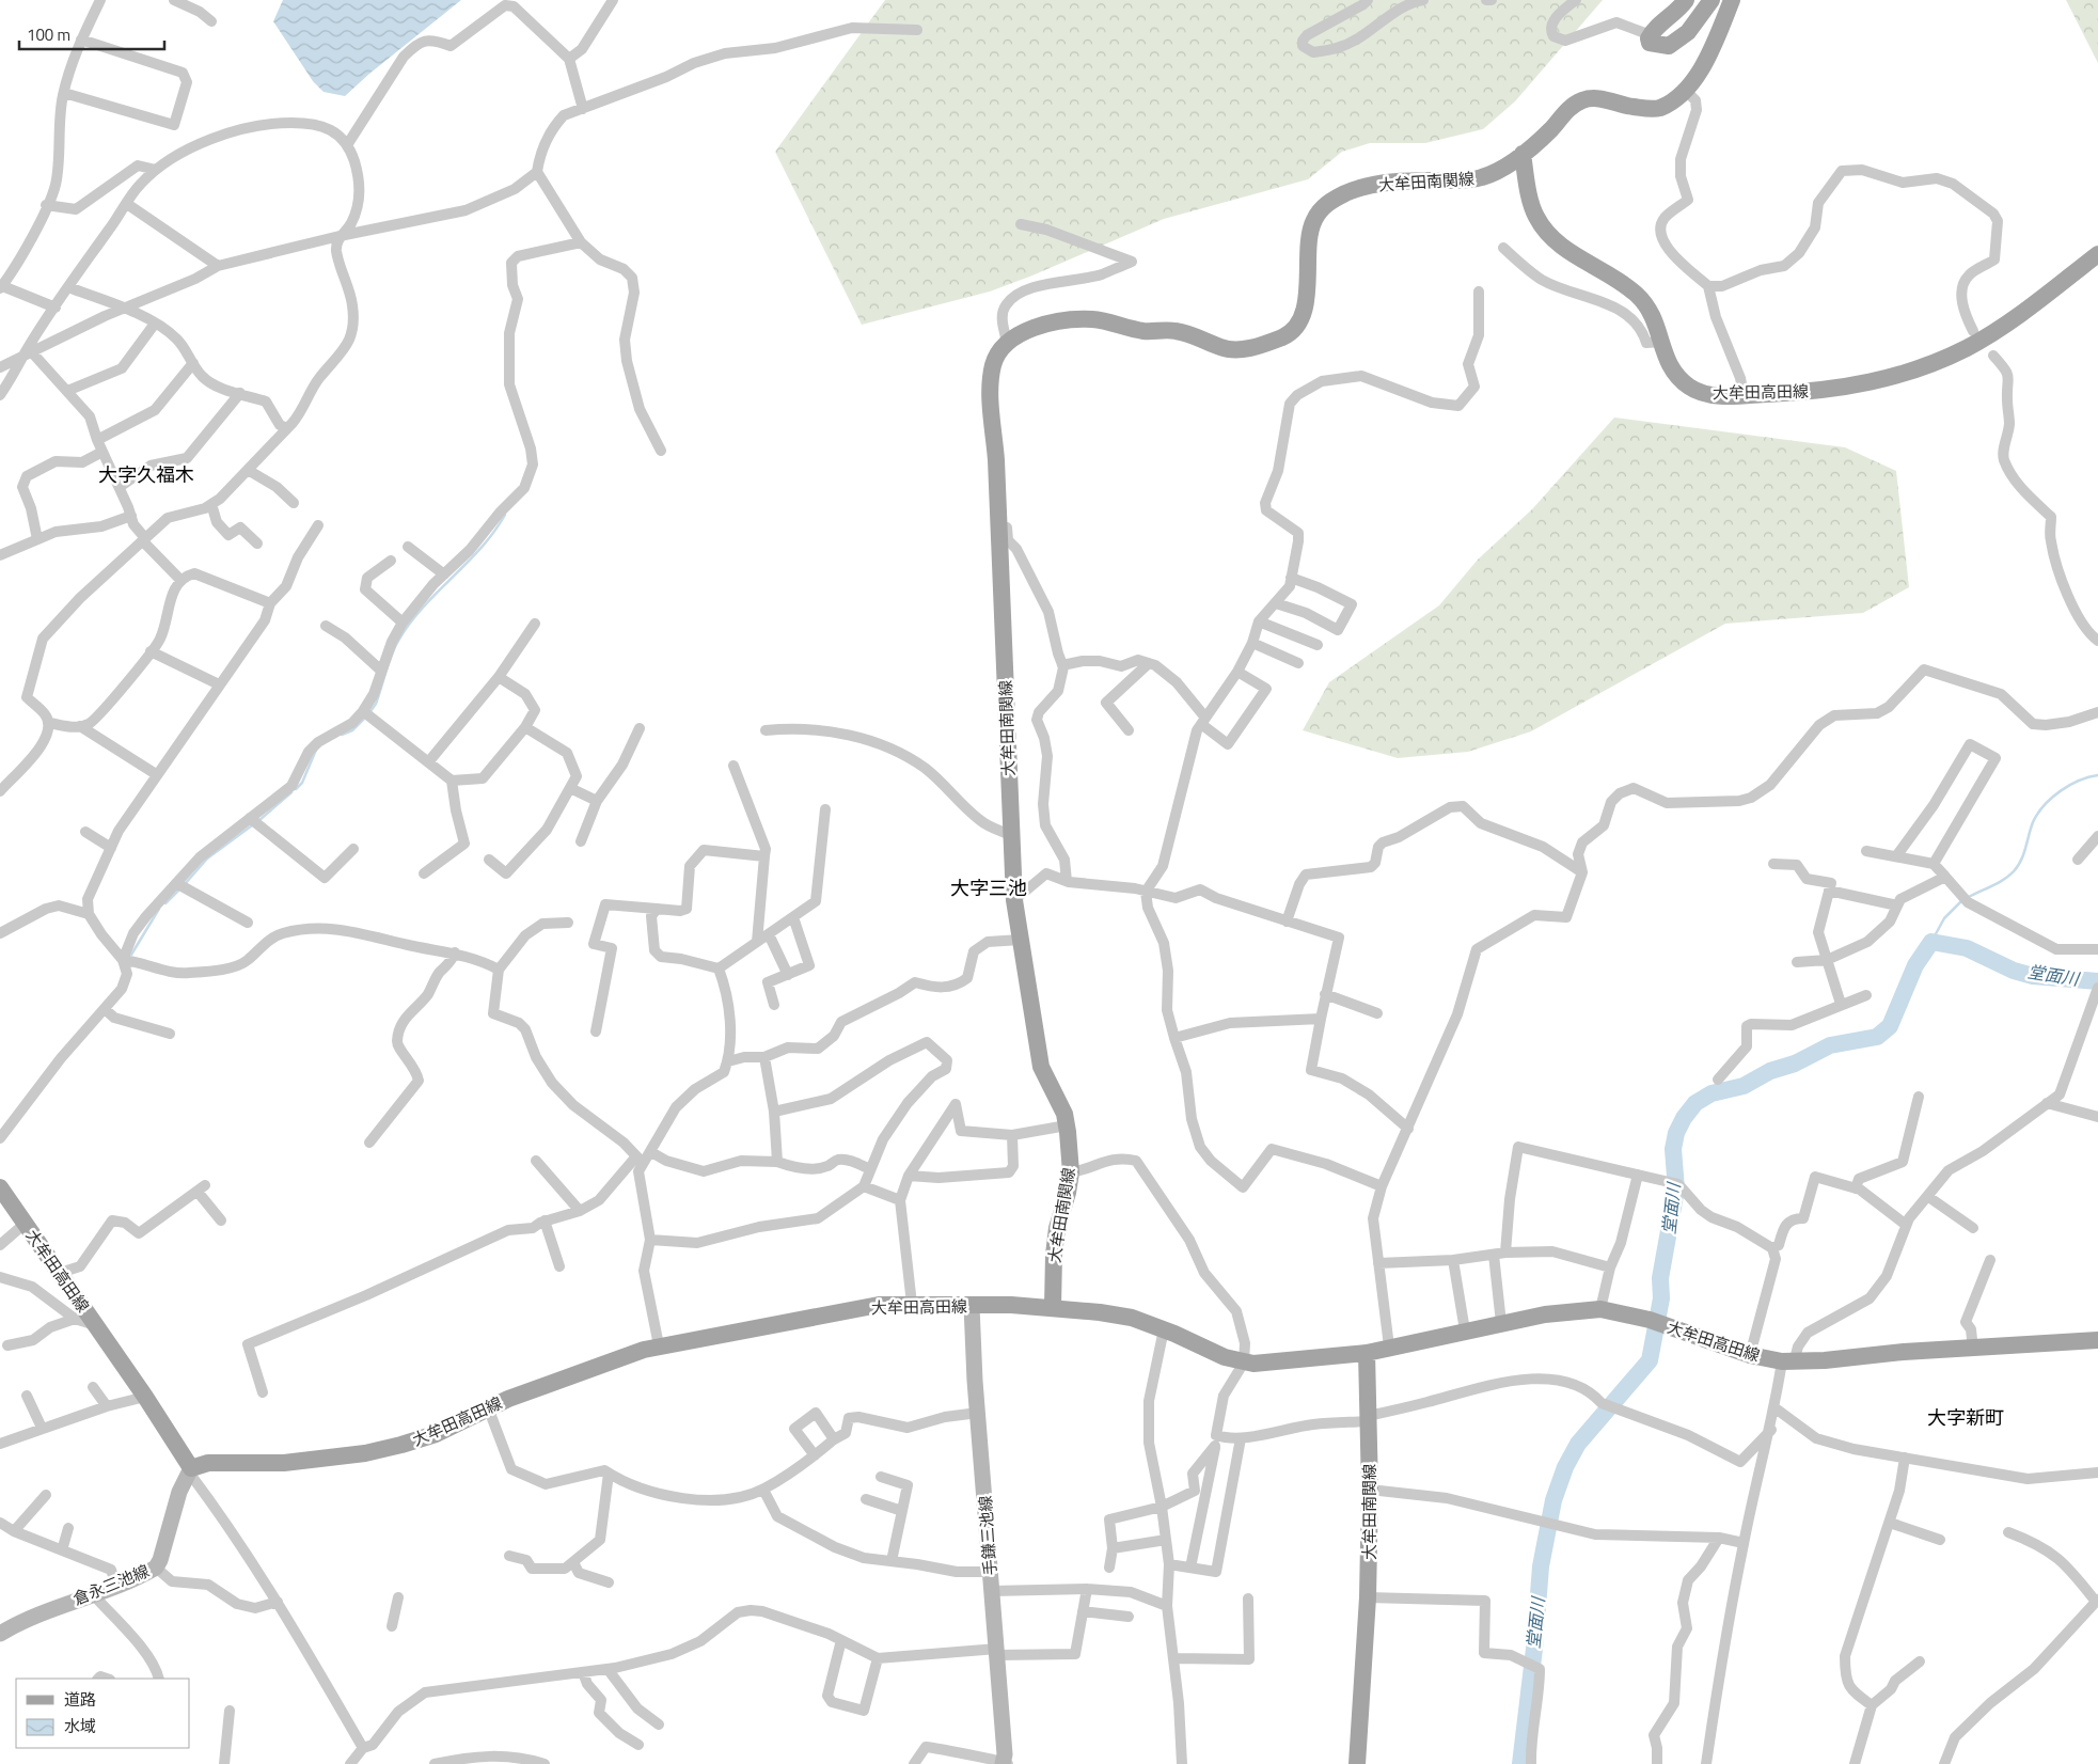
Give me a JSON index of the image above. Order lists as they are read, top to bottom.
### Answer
{
  "streets": {
    "main road": [
      "大牟田南関線",
      "大牟田高田線",
      "手鎌三池線",
      "倉永三池線"
    ]
  },
  "crossings": [
    ["大牟田南関線", "大牟田高田線"],
    ["大牟田高田線", "手鎌三池線"],
    ["大牟田高田線", "倉永三池線"]
  ],
  "districts": ["大字久福木", "大字三池", "大字新町"],
  "water": ["堂面川"],
  "legend": ["道路", "水域"],
  "scale_bar": "100 m"
}
